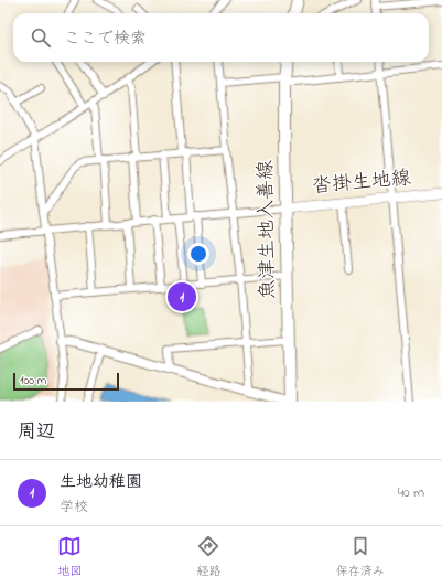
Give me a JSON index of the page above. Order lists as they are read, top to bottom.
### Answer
{
  "streets": {
    "main road": ["沓掛生地線", "魚津生地入善線"]
  },
  "crossings": [
    ["沓掛生地線", "魚津生地入善線"]
  ],
  "scale_bar": "100 m",
  "page": {
    "search": "ここで検索",
    "pins": "1",
    "scale": "100 m",
    "heading": "周辺",
    "list": [
      {
        "mark": "1",
        "name": "生地幼稚園",
        "note": "学校",
        "value": "40 m"
      }
    ],
    "nav": ["地図", "経路", "保存済み"]
  }
}
